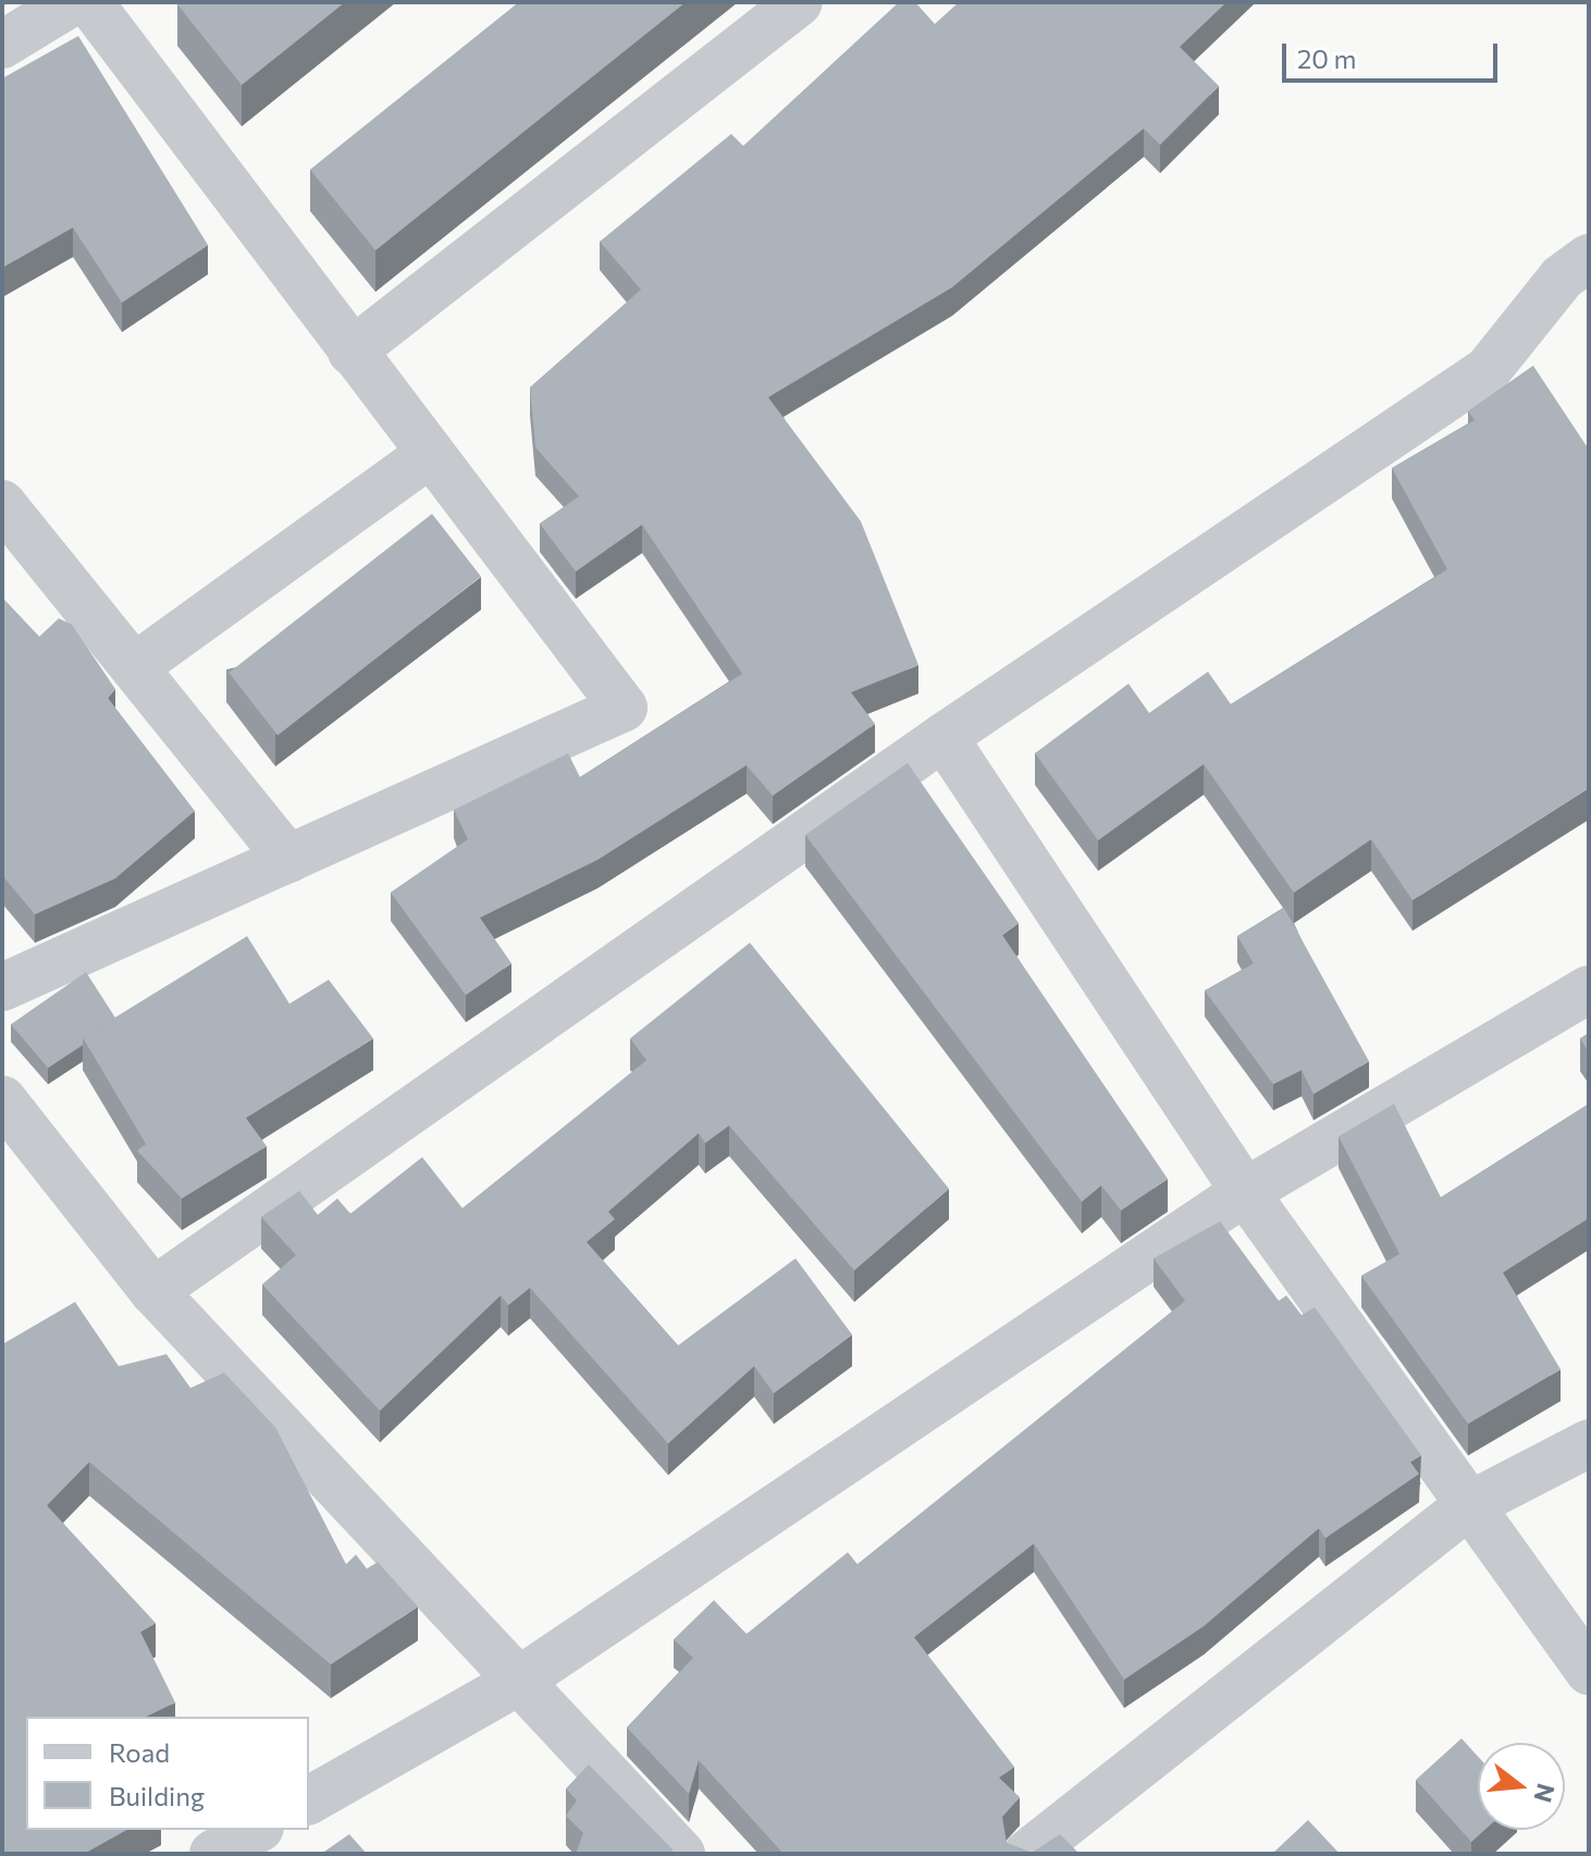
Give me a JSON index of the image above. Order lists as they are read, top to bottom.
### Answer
{
  "legend": ["Road", "Building"],
  "scale_bar": "20 m",
  "north": "right"
}
